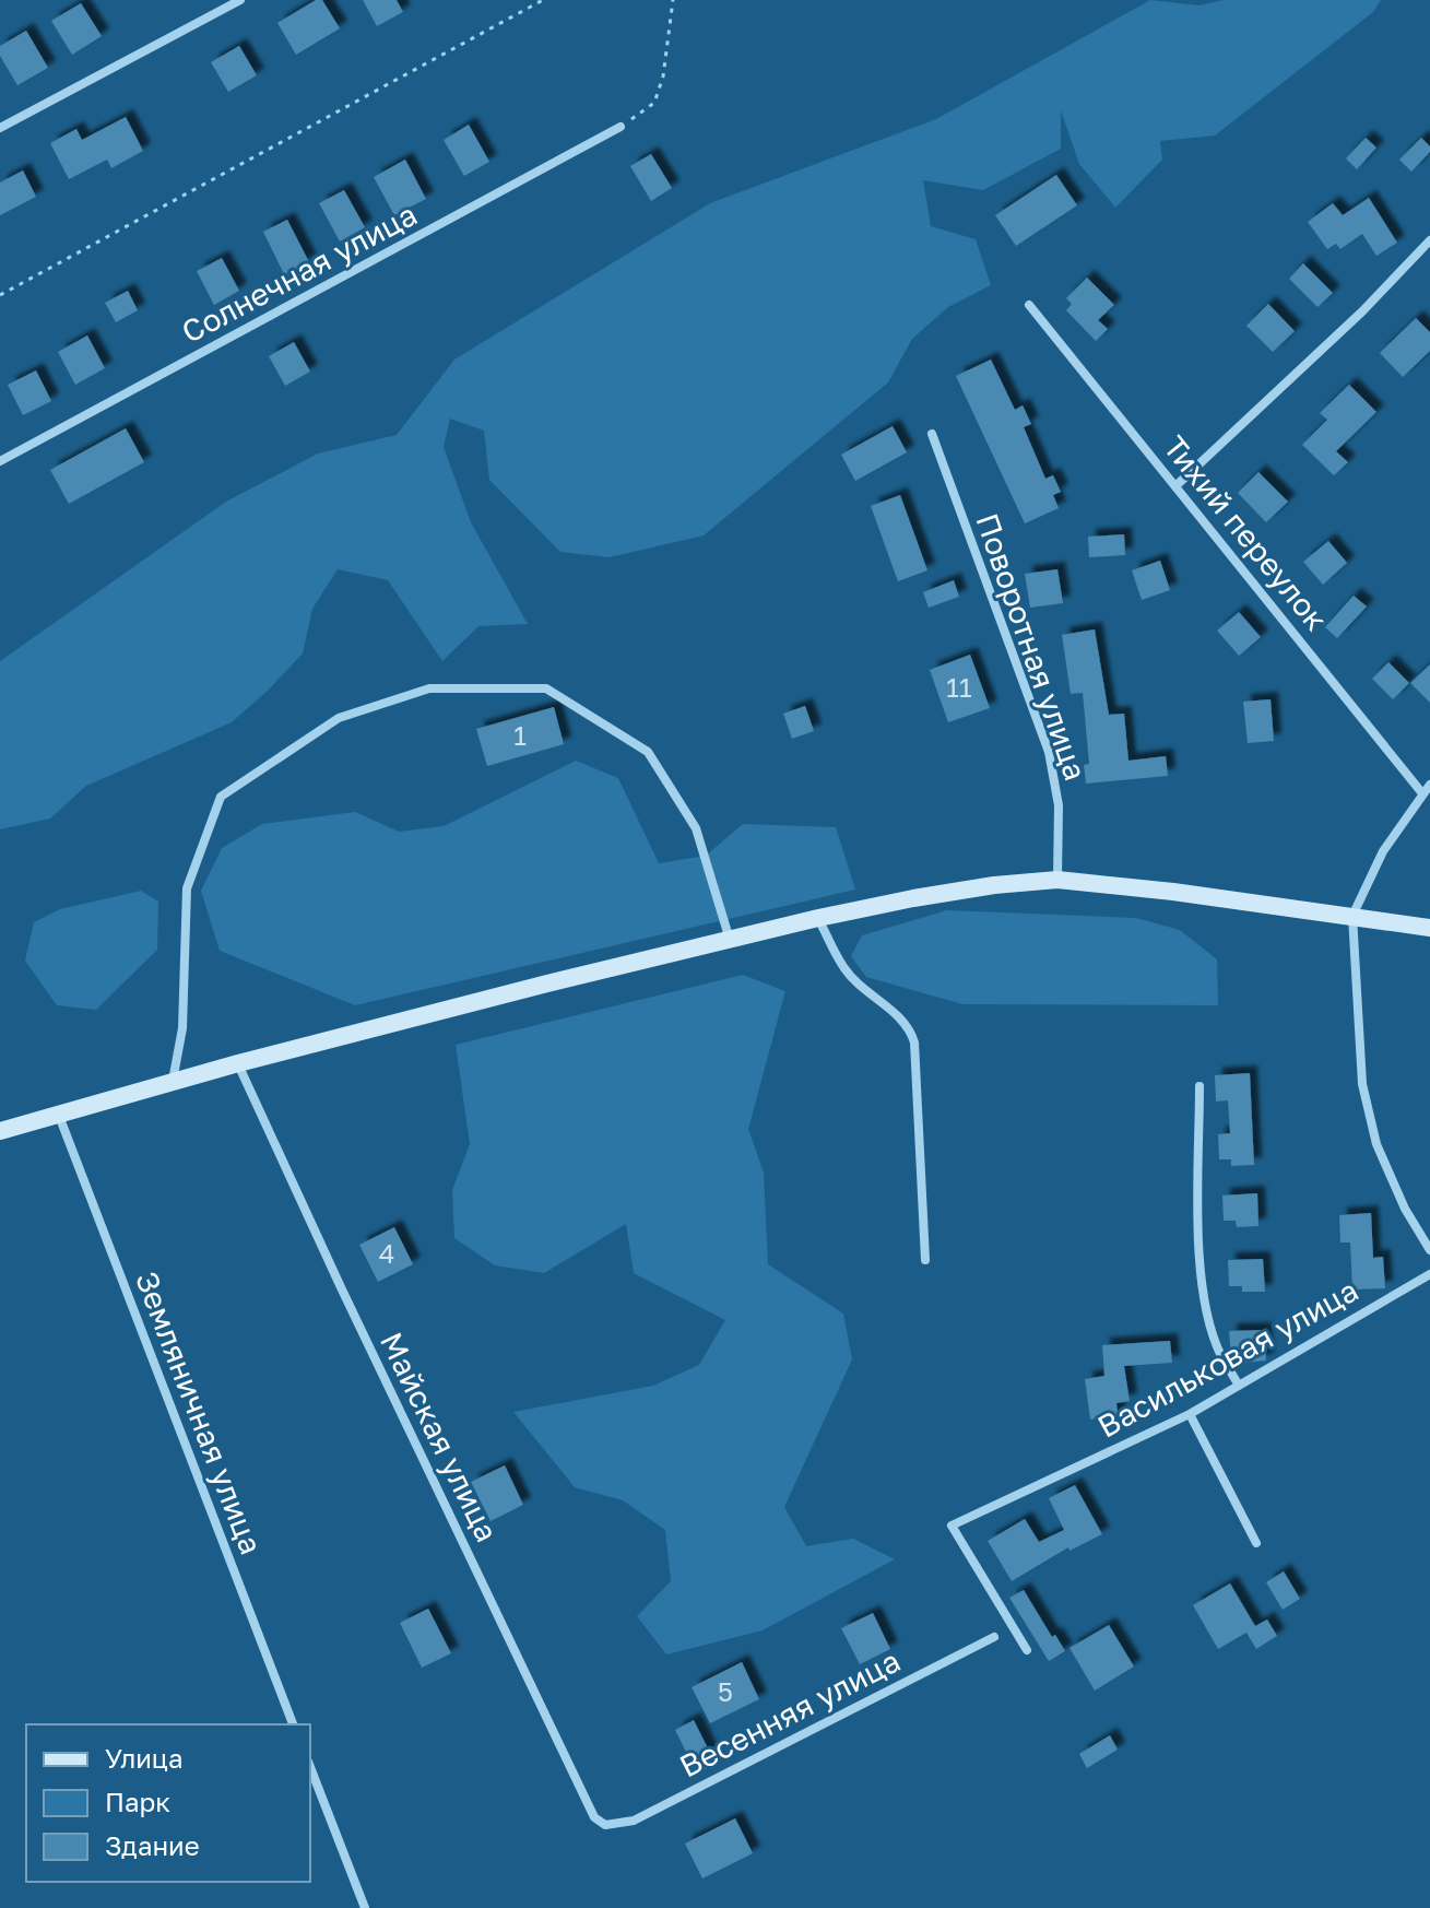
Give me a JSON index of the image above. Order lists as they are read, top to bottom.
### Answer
{
  "streets": {
    "street": [
      "Солнечная улица",
      "Тихий переулок",
      "Поворотная улица",
      "Васильковая улица",
      "Земляничная улица",
      "Майская улица",
      "Весенняя улица"
    ]
  },
  "crossings": [
    ["Майская улица", "Весенняя улица"]
  ],
  "house_numbers": [
    "11",
    "1",
    "4",
    "5"
  ],
  "legend": ["Улица", "Парк", "Здание"]
}
